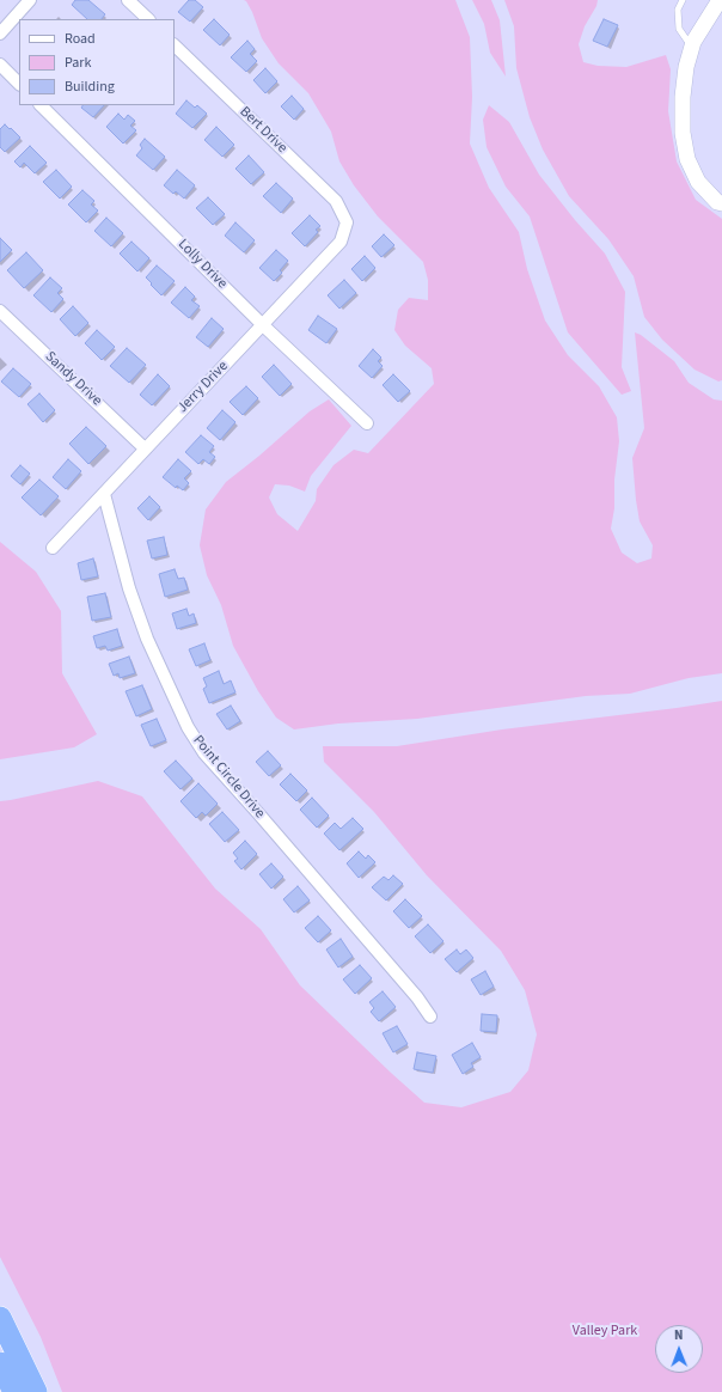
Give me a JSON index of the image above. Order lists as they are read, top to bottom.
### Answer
{
  "streets": {
    "street": [
      "Bert Drive",
      "Lolly Drive",
      "Sandy Drive",
      "Jerry Drive",
      "Point Circle Drive"
    ]
  },
  "crossings": [
    ["Bert Drive", "Jerry Drive"],
    ["Lolly Drive", "Jerry Drive"],
    ["Sandy Drive", "Jerry Drive"],
    ["Jerry Drive", "Point Circle Drive"]
  ],
  "parks": ["Valley Park"],
  "legend": ["Road", "Park", "Building"],
  "north": "top"
}
